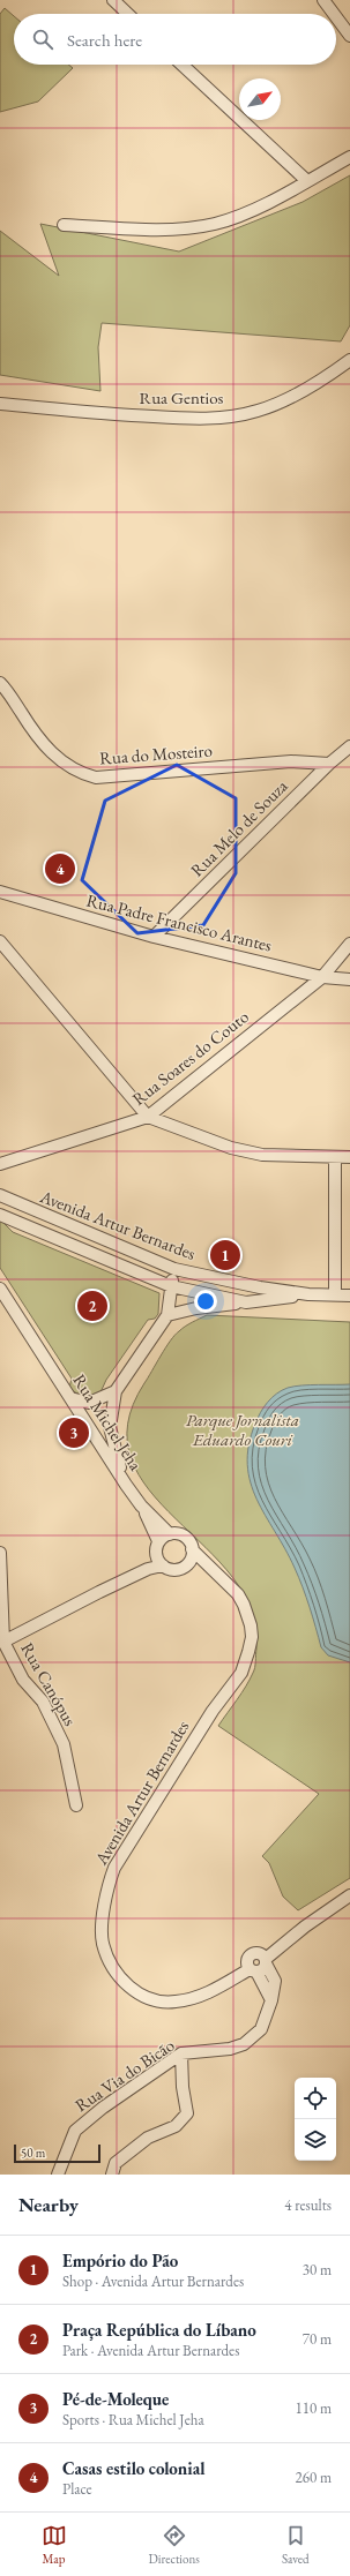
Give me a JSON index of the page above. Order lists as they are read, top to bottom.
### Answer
{
  "streets": {
    "street": [
      "Rua Gentios",
      "Rua do Mosteiro",
      "Rua Melo de Souza",
      "Rua Padre Francisco Arantes",
      "Rua Soares do Couto",
      "Avenida Artur Bernardes",
      "Rua Michel Jeha",
      "Rua Canópus",
      "Rua Via do Bicão"
    ]
  },
  "crossings": [
    ["Rua do Mosteiro", "Rua Melo de Souza"],
    ["Rua Melo de Souza", "Rua Padre Francisco Arantes"],
    ["Rua Padre Francisco Arantes", "Rua Soares do Couto"],
    ["Avenida Artur Bernardes", "Rua Michel Jeha"]
  ],
  "parks": ["Parque Jornalista Eduardo Couri"],
  "scale_bar": "50 m",
  "north": "top right",
  "page": {
    "search": "Search here",
    "pins": [
      "4",
      "1",
      "2",
      "3"
    ],
    "scale": "50 m",
    "heading": ["Nearby", "4 results"],
    "list": [
      {
        "mark": "1",
        "name": "Empório do Pão",
        "note": "Shop · Avenida Artur Bernardes",
        "value": "30 m"
      },
      {
        "mark": "2",
        "name": "Praça República do Líbano",
        "note": "Park · Avenida Artur Bernardes",
        "value": "70 m"
      },
      {
        "mark": "3",
        "name": "Pé-de-Moleque",
        "note": "Sports · Rua Michel Jeha",
        "value": "110 m"
      },
      {
        "mark": "4",
        "name": "Casas estilo colonial",
        "note": "Place",
        "value": "260 m"
      }
    ],
    "nav": ["Map", "Directions", "Saved"]
  }
}
